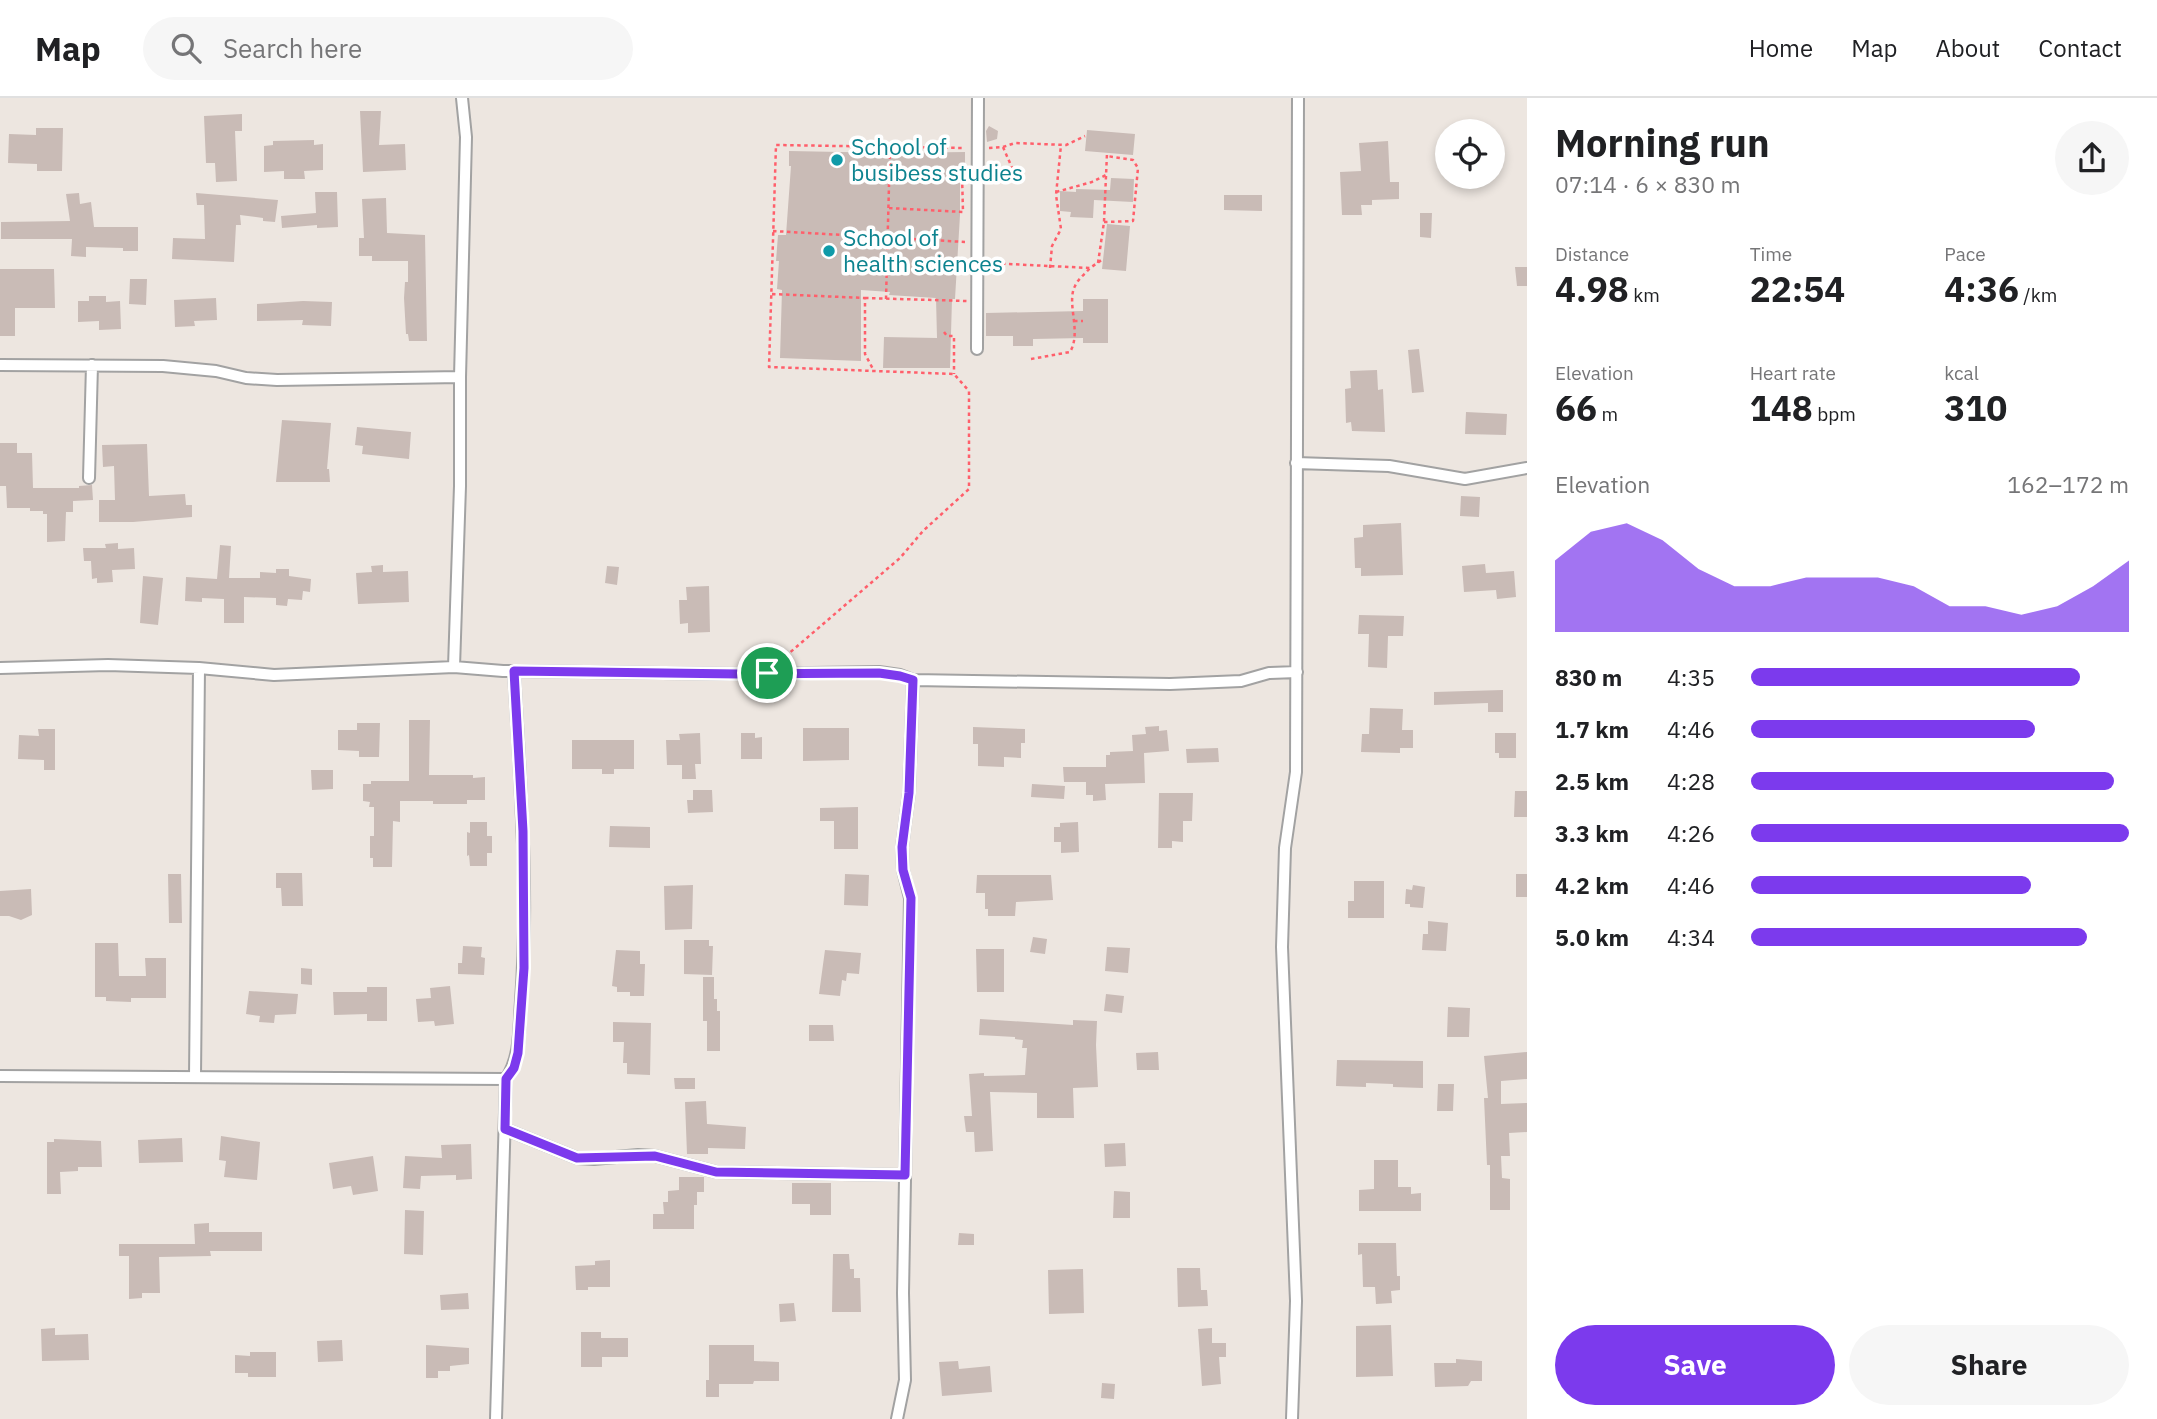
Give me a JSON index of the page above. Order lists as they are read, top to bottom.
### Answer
{
  "places": ["School of busibess studies", "School of health sciences"],
  "page": {
    "header": "Map",
    "search": "Search here",
    "nav": [
      "Home",
      "Map",
      "About",
      "Contact"
    ],
    "heading": ["Morning run", "07:14 · 6 × 830 m"],
    "stats": [
      ["Distance", "4.98 km"],
      ["Time", "22:54"],
      ["Pace", "4:36 /km"],
      ["Elevation", "66 m"],
      ["Heart rate", "148 bpm"],
      ["kcal", "310"]
    ],
    "chart": ["Elevation", "162–172 m"],
    "list": [
      {
        "name": "830 m",
        "note": "4:35"
      },
      {
        "name": "1.7 km",
        "note": "4:46"
      },
      {
        "name": "2.5 km",
        "note": "4:28"
      },
      {
        "name": "3.3 km",
        "note": "4:26"
      },
      {
        "name": "4.2 km",
        "note": "4:46"
      },
      {
        "name": "5.0 km",
        "note": "4:34"
      }
    ],
    "buttons": ["Save", "Share"]
  }
}
